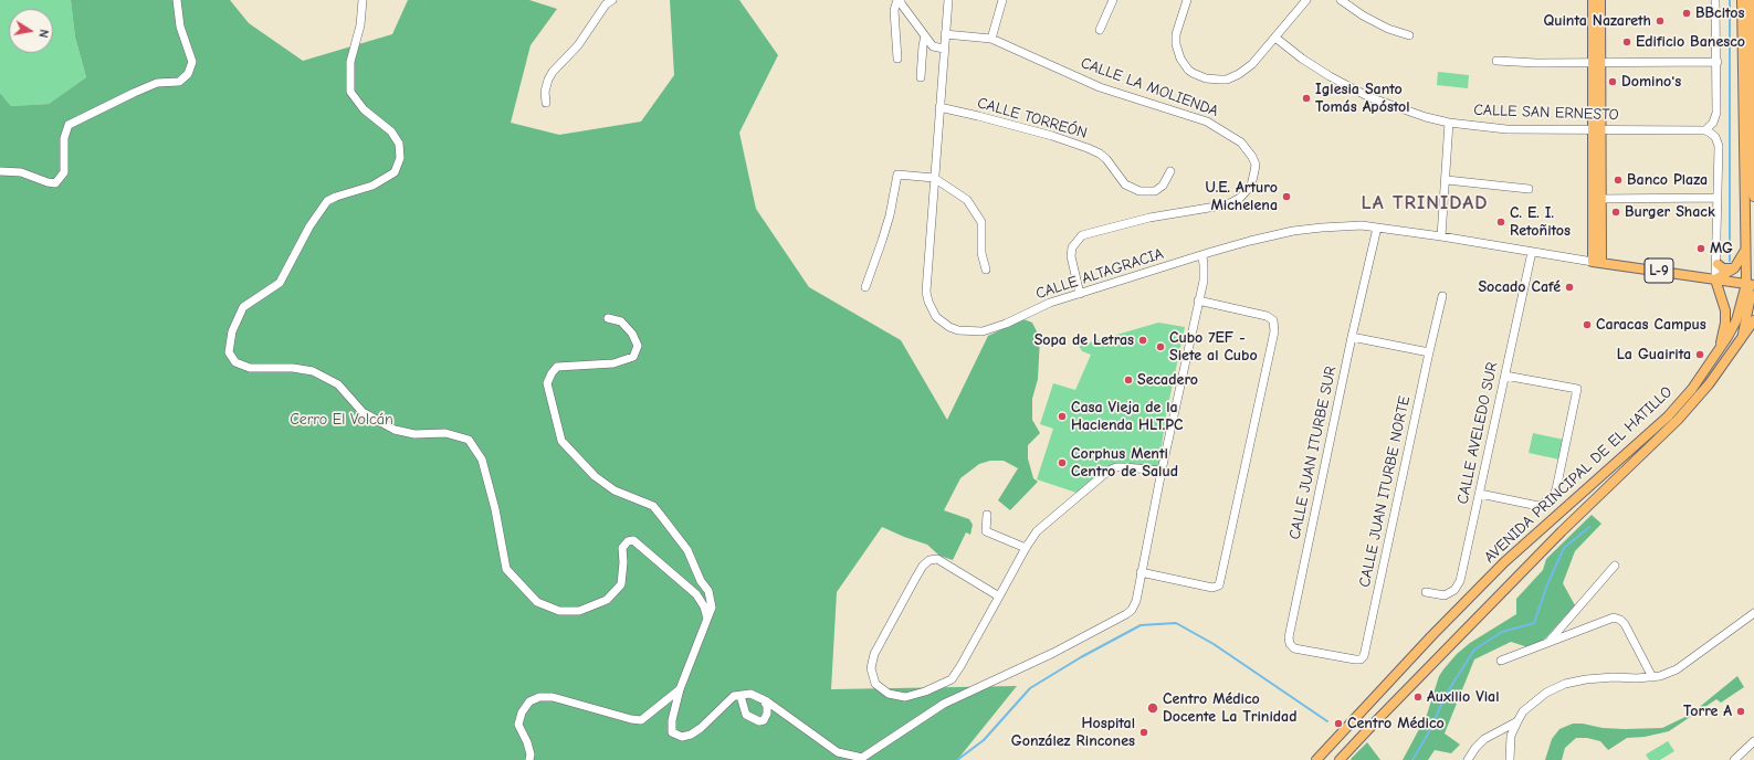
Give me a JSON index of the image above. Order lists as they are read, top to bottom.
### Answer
{
  "streets": {
    "main road": ["L-9", "AVENIDA PRINCIPAL DE EL HATILLO"],
    "street": [
      "CALLE LA MOLIENDA",
      "CALLE SAN ERNESTO",
      "CALLE TORREÓN",
      "CALLE ALTAGRACIA",
      "CALLE AVELEDO SUR",
      "CALLE JUAN ITURBE SUR",
      "CALLE JUAN ITURBE NORTE"
    ]
  },
  "crossings": [
    ["CALLE LA MOLIENDA", "CALLE ALTAGRACIA"],
    ["CALLE TORREÓN", "CALLE ALTAGRACIA"],
    ["L-9", "CALLE ALTAGRACIA"],
    ["L-9", "AVENIDA PRINCIPAL DE EL HATILLO"],
    ["CALLE ALTAGRACIA", "CALLE AVELEDO SUR"],
    ["CALLE ALTAGRACIA", "CALLE JUAN ITURBE SUR"],
    ["CALLE JUAN ITURBE SUR", "CALLE JUAN ITURBE NORTE"]
  ],
  "districts": ["LA TRINIDAD"],
  "parks": ["Cerro El Volcán"],
  "places": [
    "BBcitos",
    "Quinta Nazareth",
    "Edificio Banesco",
    "Domino's",
    "Iglesia Santo Tomás Apóstol",
    "Banco Plaza",
    "U.E. Arturo Michelena",
    "Burger Shack",
    "C. E. I. Retoñitos",
    "MG",
    "Socado Café",
    "Caracas Campus",
    "Sopa de Letras",
    "Cubo 7EF - Siete al Cubo",
    "La Guairita",
    "Secadero",
    "Casa Vieja de la Hacienda HLT.PC",
    "Corphus Menti Centro de Salud",
    "Auxilio Vial",
    "Centro Médico Docente La Trinidad",
    "Torre A",
    "Centro Médico",
    "Hospital González Rincones"
  ],
  "north": "right"
}
